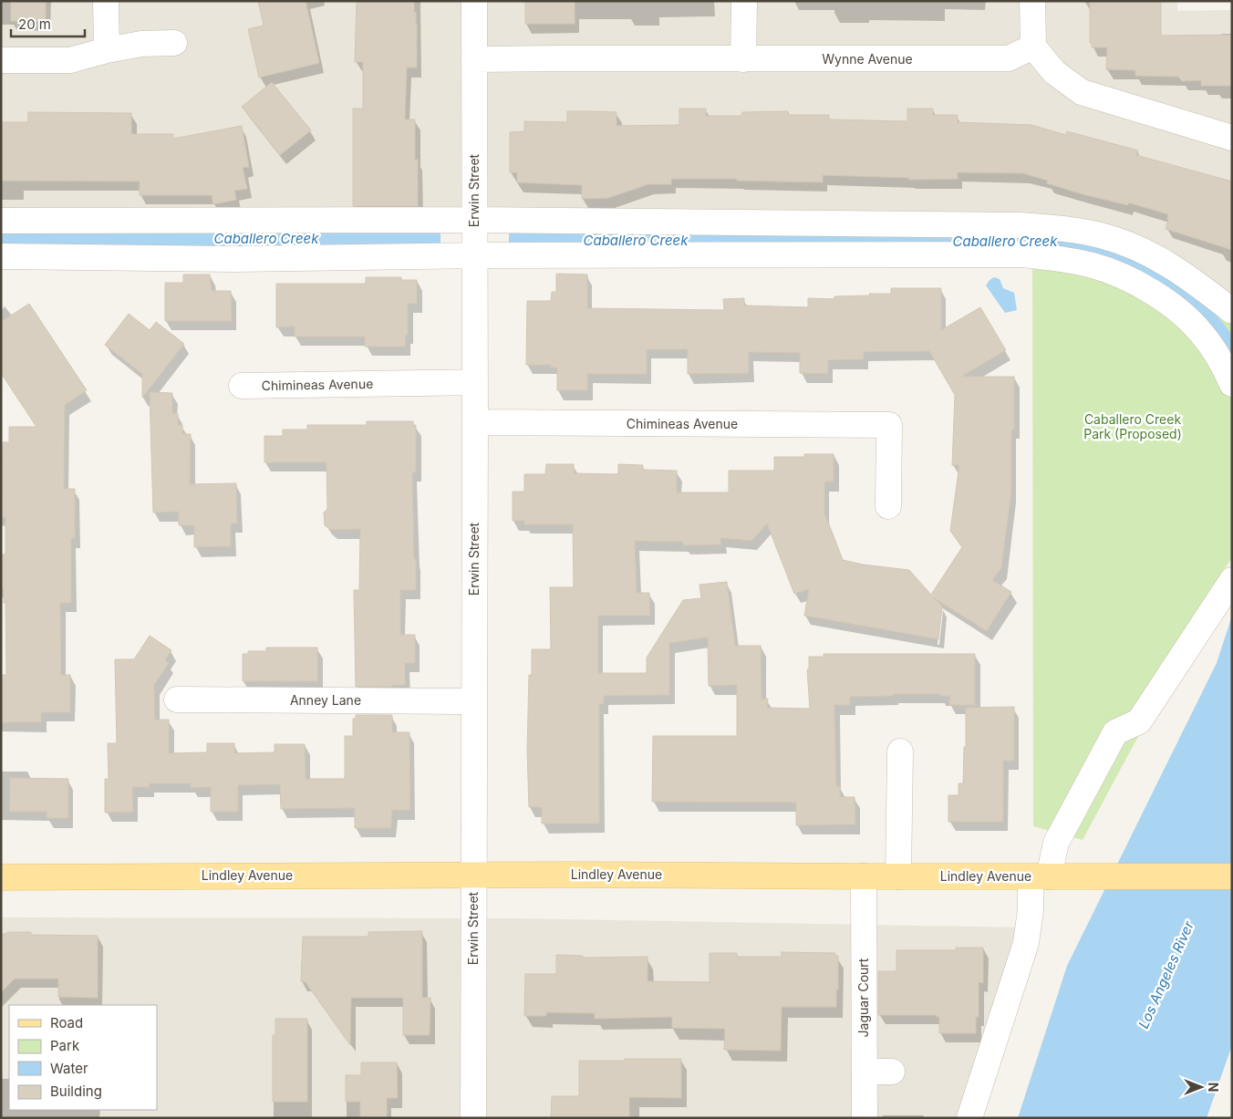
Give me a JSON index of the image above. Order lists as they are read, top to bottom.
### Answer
{
  "streets": {
    "main road": ["Lindley Avenue"],
    "street": [
      "Wynne Avenue",
      "Erwin Street",
      "Chimineas Avenue",
      "Anney Lane",
      "Jaguar Court"
    ]
  },
  "crossings": [
    ["Wynne Avenue", "Erwin Street"],
    ["Erwin Street", "Chimineas Avenue"],
    ["Erwin Street", "Anney Lane"],
    ["Erwin Street", "Lindley Avenue"],
    ["Lindley Avenue", "Jaguar Court"]
  ],
  "water": ["Caballero Creek", "Los Angeles River"],
  "parks": ["Caballero Creek Park (Proposed)"],
  "legend": [
    "Road",
    "Park",
    "Water",
    "Building"
  ],
  "scale_bar": "20 m",
  "north": "right"
}
